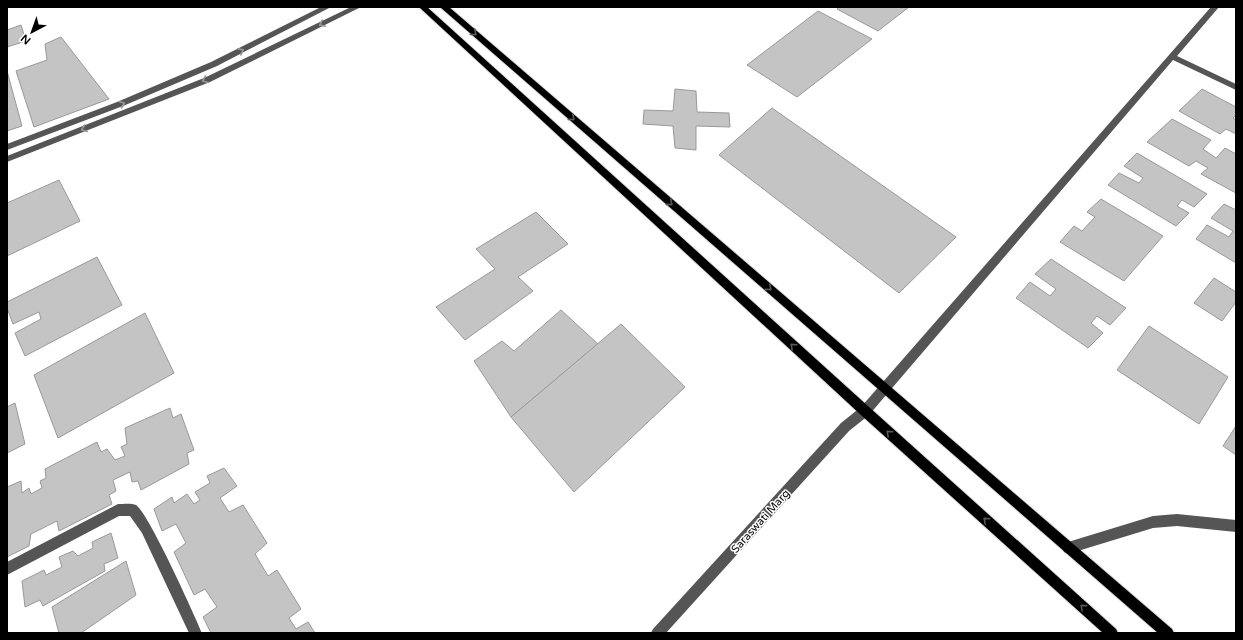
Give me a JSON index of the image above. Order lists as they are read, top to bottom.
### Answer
{
  "streets": {
    "street": ["Saraswati Marg"]
  },
  "north": "bottom left"
}
